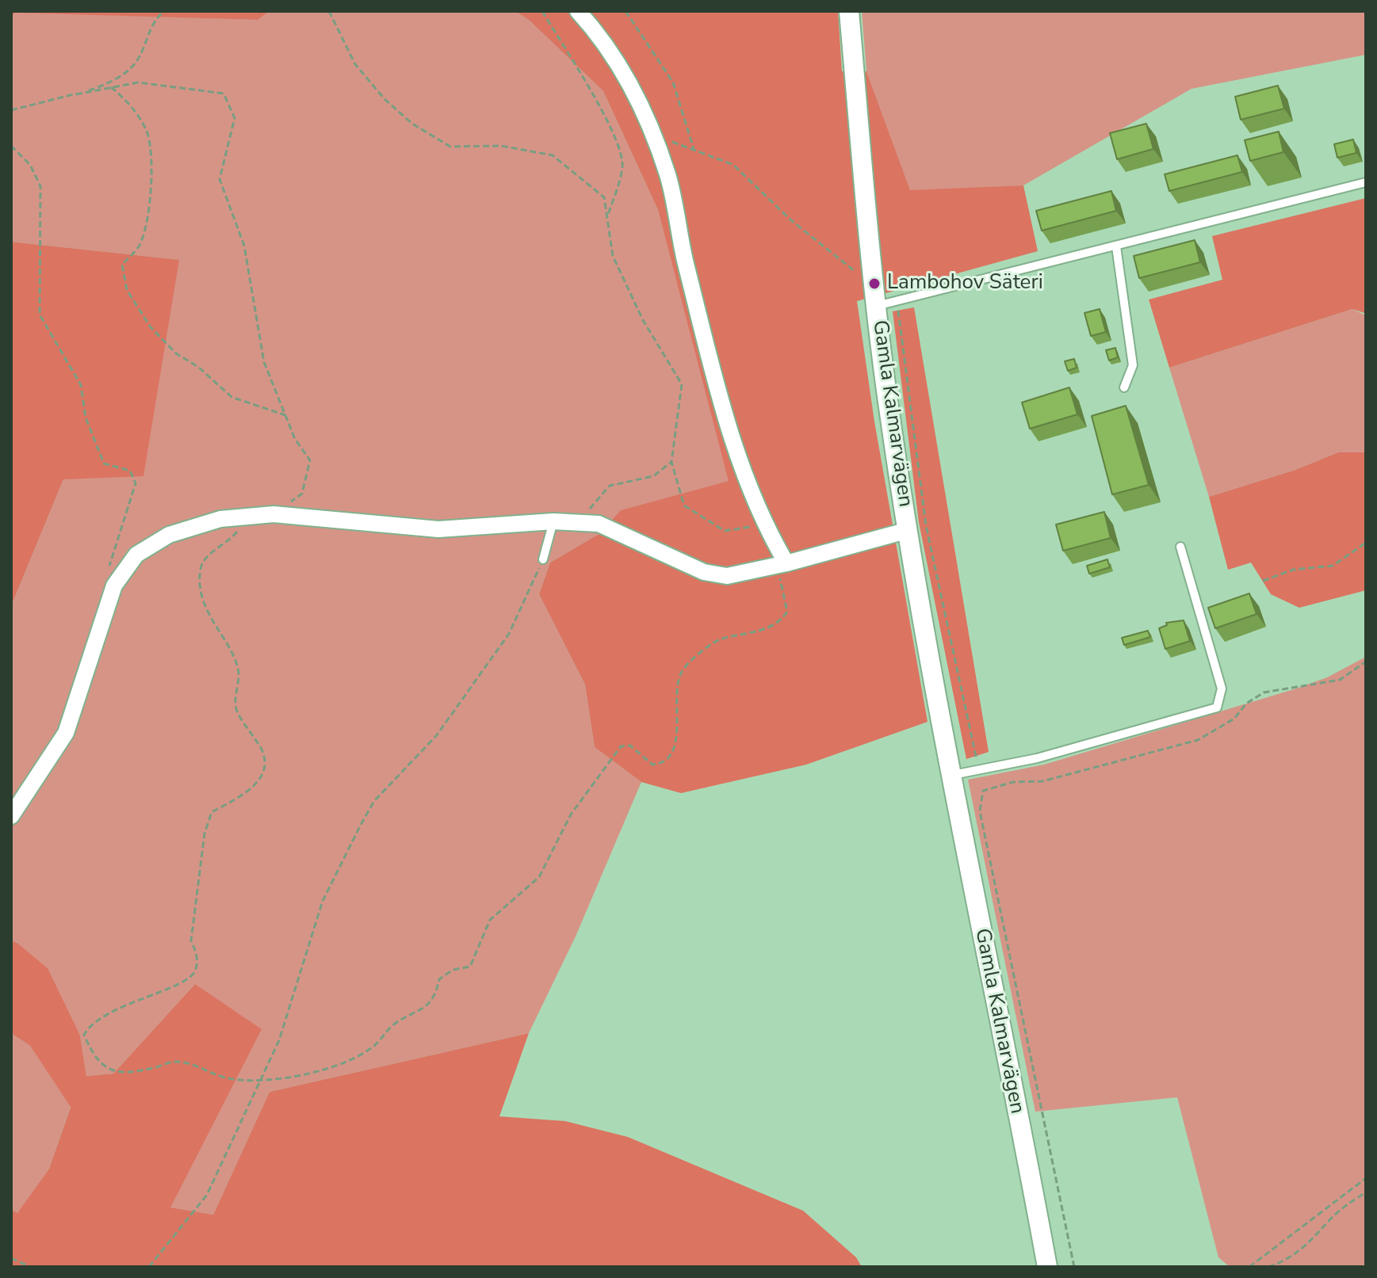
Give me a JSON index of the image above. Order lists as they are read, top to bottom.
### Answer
{
  "streets": {
    "street": ["Gamla Kalmarvägen"]
  },
  "places": ["Lambohov Säteri"]
}
